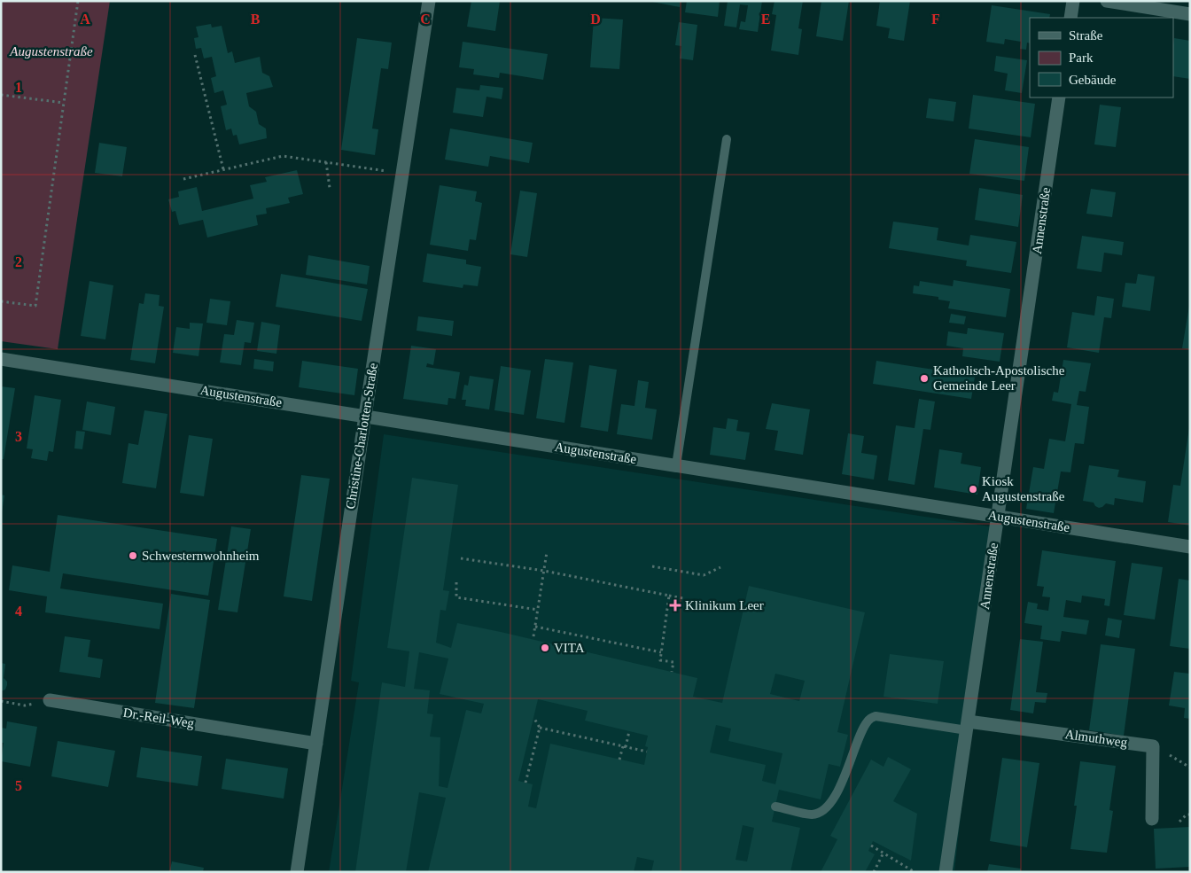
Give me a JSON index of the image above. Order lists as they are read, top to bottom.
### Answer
{
  "streets": {
    "street": [
      "Annenstraße",
      "Augustenstraße",
      "Christine-Charlotten-Straße",
      "Dr.-Reil-Weg",
      "Almuthweg"
    ]
  },
  "crossings": [
    ["Annenstraße", "Augustenstraße"],
    ["Annenstraße", "Almuthweg"],
    ["Augustenstraße", "Christine-Charlotten-Straße"],
    ["Christine-Charlotten-Straße", "Dr.-Reil-Weg"]
  ],
  "parks": ["Augustenstraße"],
  "places": {
    "other": [
      "Katholisch-Apostolische Gemeinde Leer",
      "Kiosk Augustenstraße",
      "Schwesternwohnheim",
      "VITA"
    ],
    "health": ["Klinikum Leer"]
  },
  "legend": ["Straße", "Park", "Gebäude"],
  "grid": {
    "columns": [
      "A",
      "B",
      "C",
      "D",
      "E",
      "F"
    ],
    "rows": [
      "1",
      "2",
      "3",
      "4",
      "5"
    ]
  }
}
